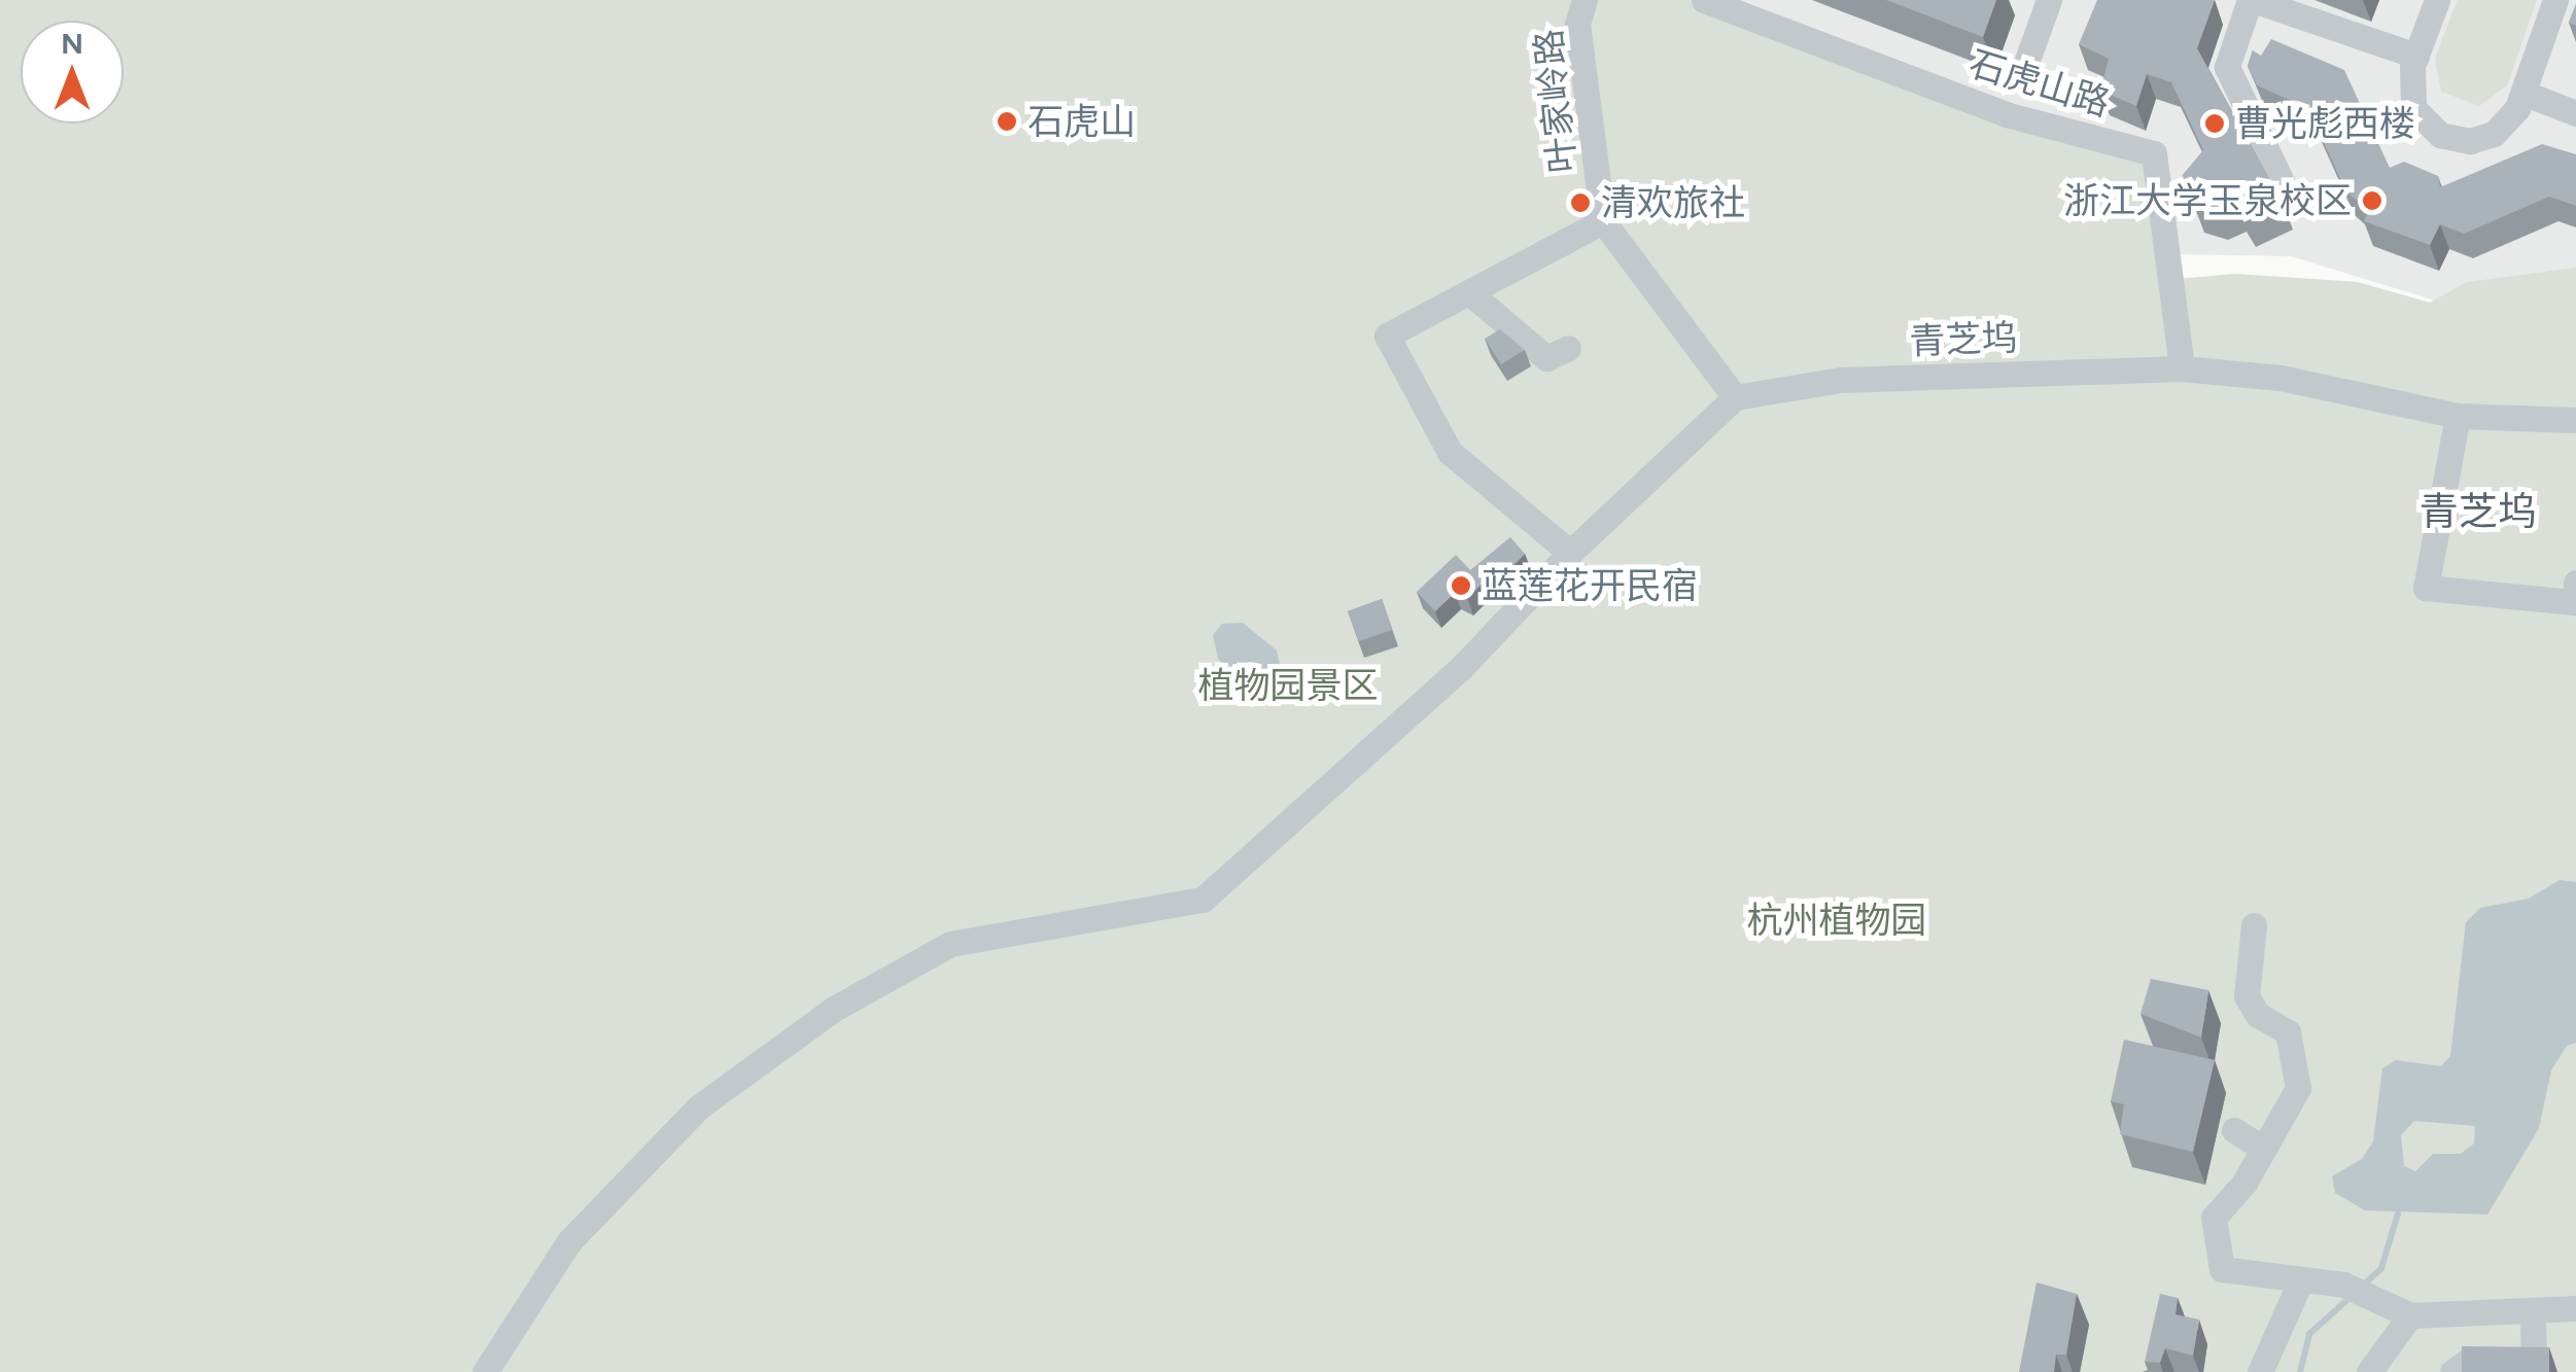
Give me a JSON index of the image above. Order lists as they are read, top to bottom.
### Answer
{
  "streets": {
    "street": ["石虎山路", "叶家岭路", "青芝坞"]
  },
  "crossings": [
    ["石虎山路", "青芝坞"],
    ["叶家岭路", "青芝坞"]
  ],
  "districts": ["青芝坞"],
  "parks": ["植物园景区", "杭州植物园"],
  "places": [
    "石虎山",
    "曹光彪西楼",
    "浙江大学玉泉校区",
    "清欢旅社",
    "蓝莲花开民宿"
  ],
  "north": "top"
}
